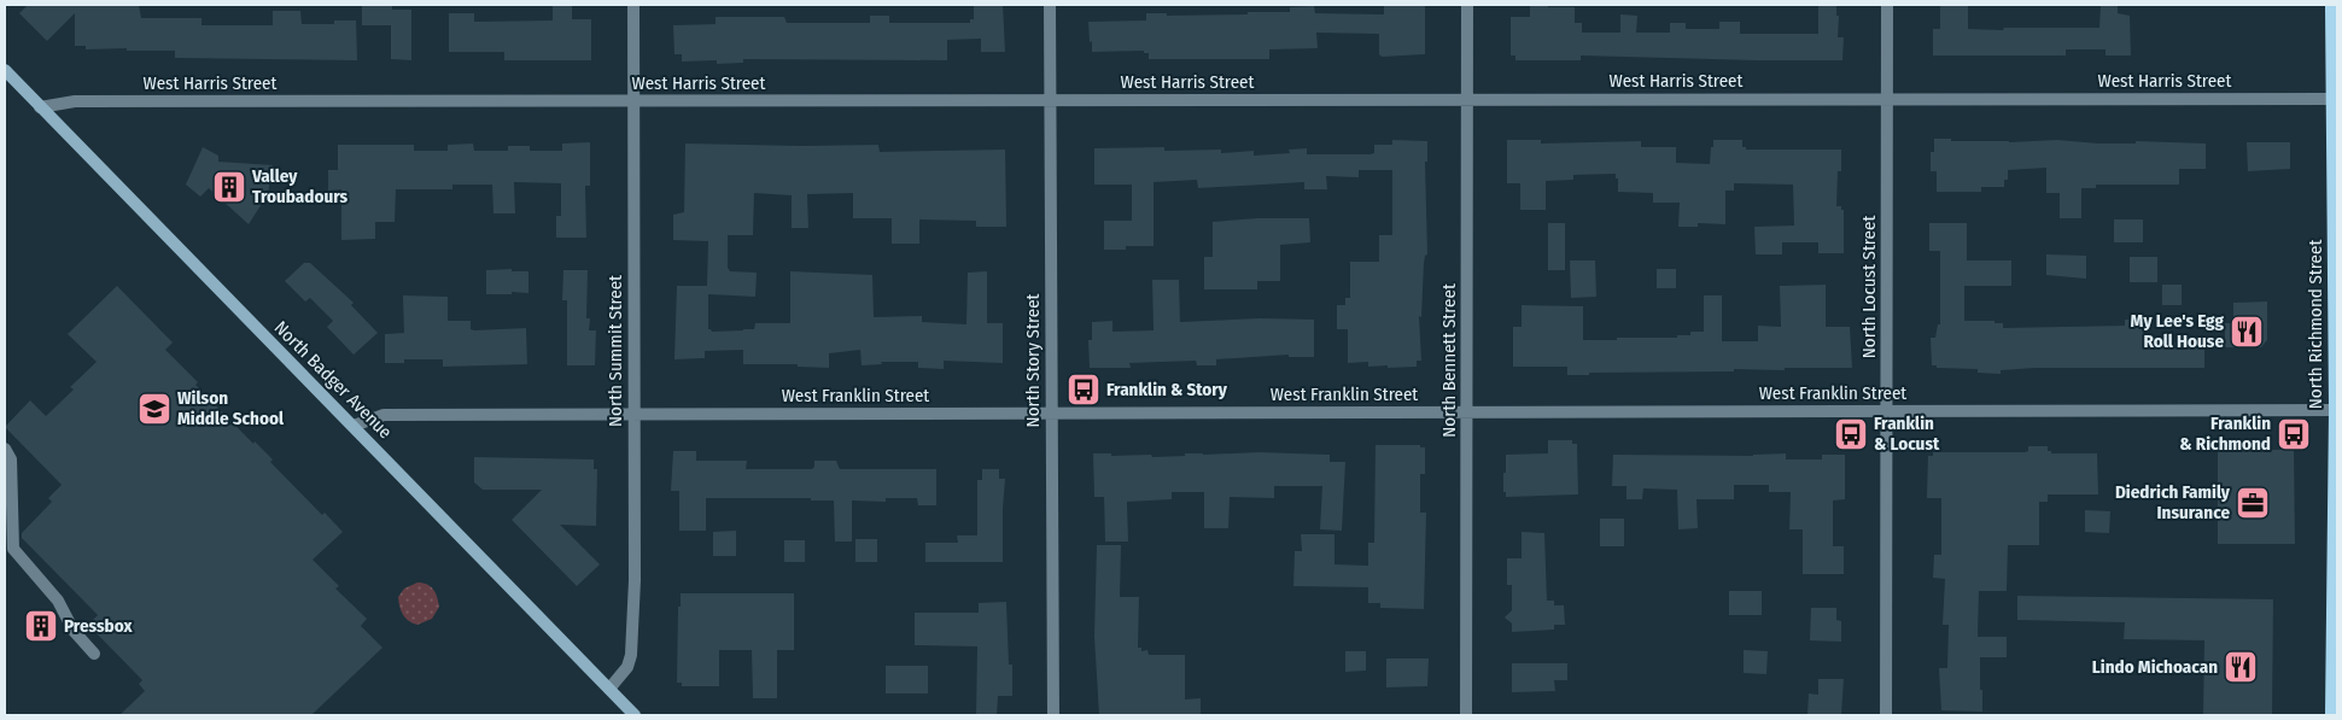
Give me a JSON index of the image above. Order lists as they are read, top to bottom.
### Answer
{
  "streets": {
    "main road": ["North Richmond Street", "North Badger Avenue"],
    "street": [
      "West Harris Street",
      "North Locust Street",
      "North Summit Street",
      "North Story Street",
      "North Bennett Street",
      "West Franklin Street"
    ]
  },
  "crossings": [
    ["West Harris Street", "North Locust Street"],
    ["West Harris Street", "North Richmond Street"],
    ["West Harris Street", "North Summit Street"],
    ["West Harris Street", "North Story Street"],
    ["West Harris Street", "North Bennett Street"],
    ["West Harris Street", "North Badger Avenue"],
    ["North Locust Street", "West Franklin Street"],
    ["North Richmond Street", "West Franklin Street"],
    ["North Summit Street", "North Badger Avenue"],
    ["North Summit Street", "West Franklin Street"],
    ["North Story Street", "West Franklin Street"],
    ["North Bennett Street", "West Franklin Street"],
    ["North Badger Avenue", "West Franklin Street"]
  ],
  "places": {
    "building": ["Valley Troubadours", "Pressbox"],
    "restaurant": ["My Lee's Egg Roll House", "Lindo Michoacan"],
    "bus stop": ["Franklin & Story", "Franklin & Locust", "Franklin & Richmond"],
    "school or university": ["Wilson Middle School"],
    "office": ["Diedrich Family Insurance"]
  }
}
